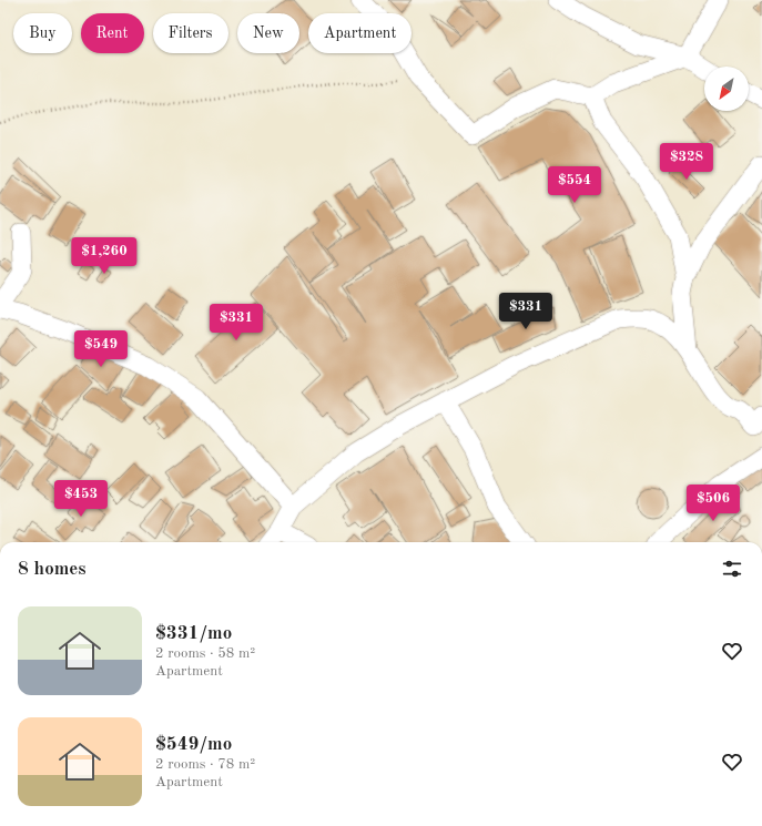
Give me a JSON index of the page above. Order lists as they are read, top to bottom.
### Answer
{
  "north": "bottom left",
  "page": {
    "chip": [
      "Buy",
      "Rent",
      "Filters",
      "New",
      "Apartment"
    ],
    "price": [
      "$328",
      "$554",
      "$1,260",
      "$331",
      "$331",
      "$549",
      "$453",
      "$506"
    ],
    "heading": "8 homes",
    "list": [
      {
        "name": "$331/mo",
        "note": "2 rooms · 58 m² · Apartment"
      },
      {
        "name": "$549/mo",
        "note": "2 rooms · 78 m² · Apartment"
      }
    ]
  }
}
